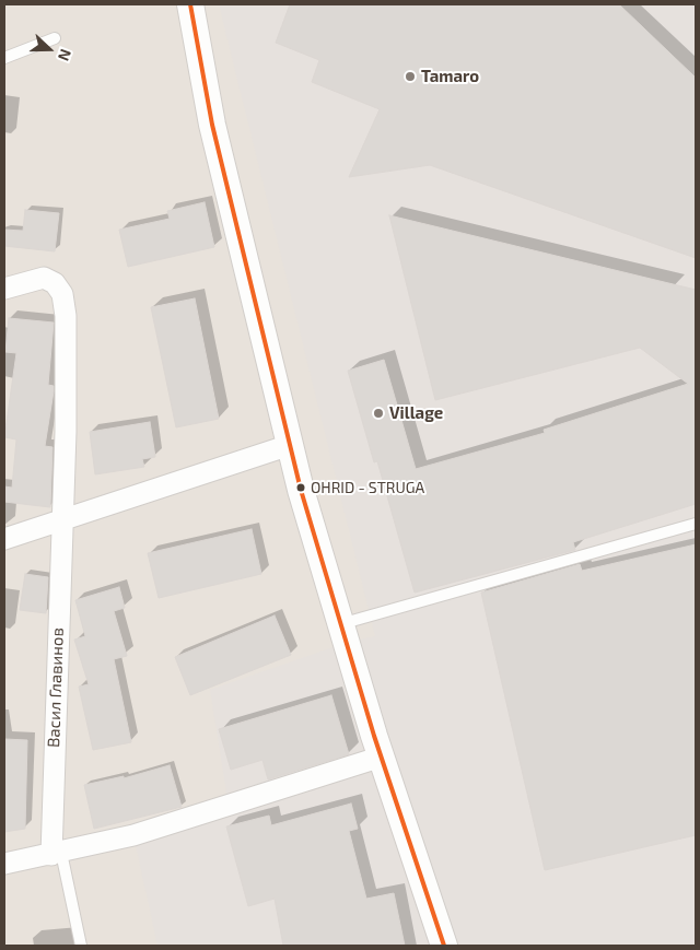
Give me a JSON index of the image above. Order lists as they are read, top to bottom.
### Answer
{
  "streets": {
    "street": ["Васил Главинов"]
  },
  "places": ["Tamaro", "Village", "OHRID - STRUGA"],
  "north": "right"
}
